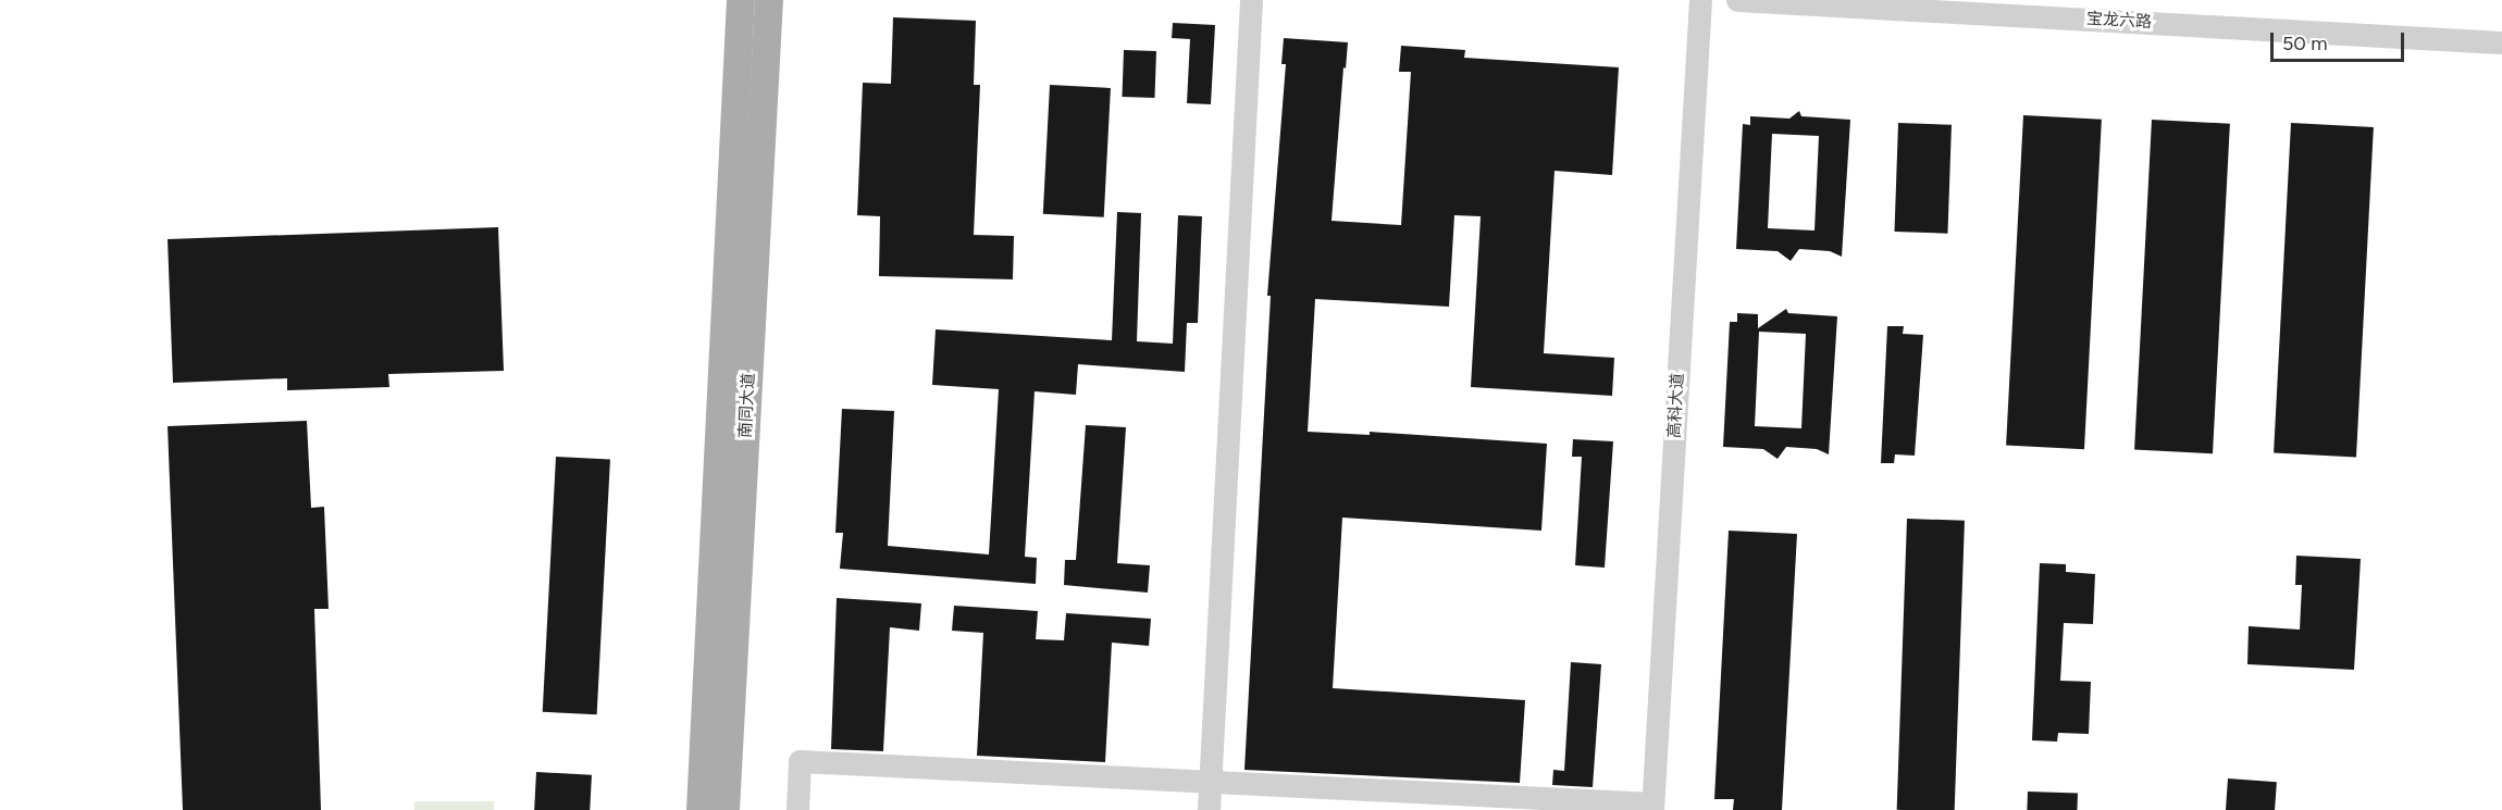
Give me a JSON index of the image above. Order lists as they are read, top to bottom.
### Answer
{
  "streets": {
    "main road": ["南同大道"],
    "street": ["宝龙六路", "高科大道"]
  },
  "scale_bar": "50 m"
}
